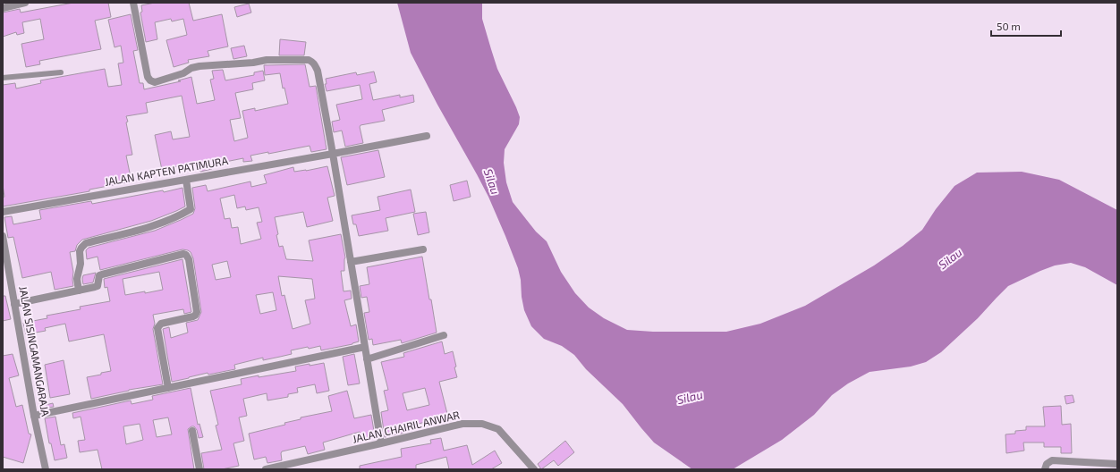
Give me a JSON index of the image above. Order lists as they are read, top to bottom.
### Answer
{
  "streets": {
    "street": ["JALAN KAPTEN PATIMURA", "JALAN SISINGAMANGARAJA", "JALAN CHAIRIL ANWAR"]
  },
  "water": ["Silau"],
  "scale_bar": "50 m"
}
